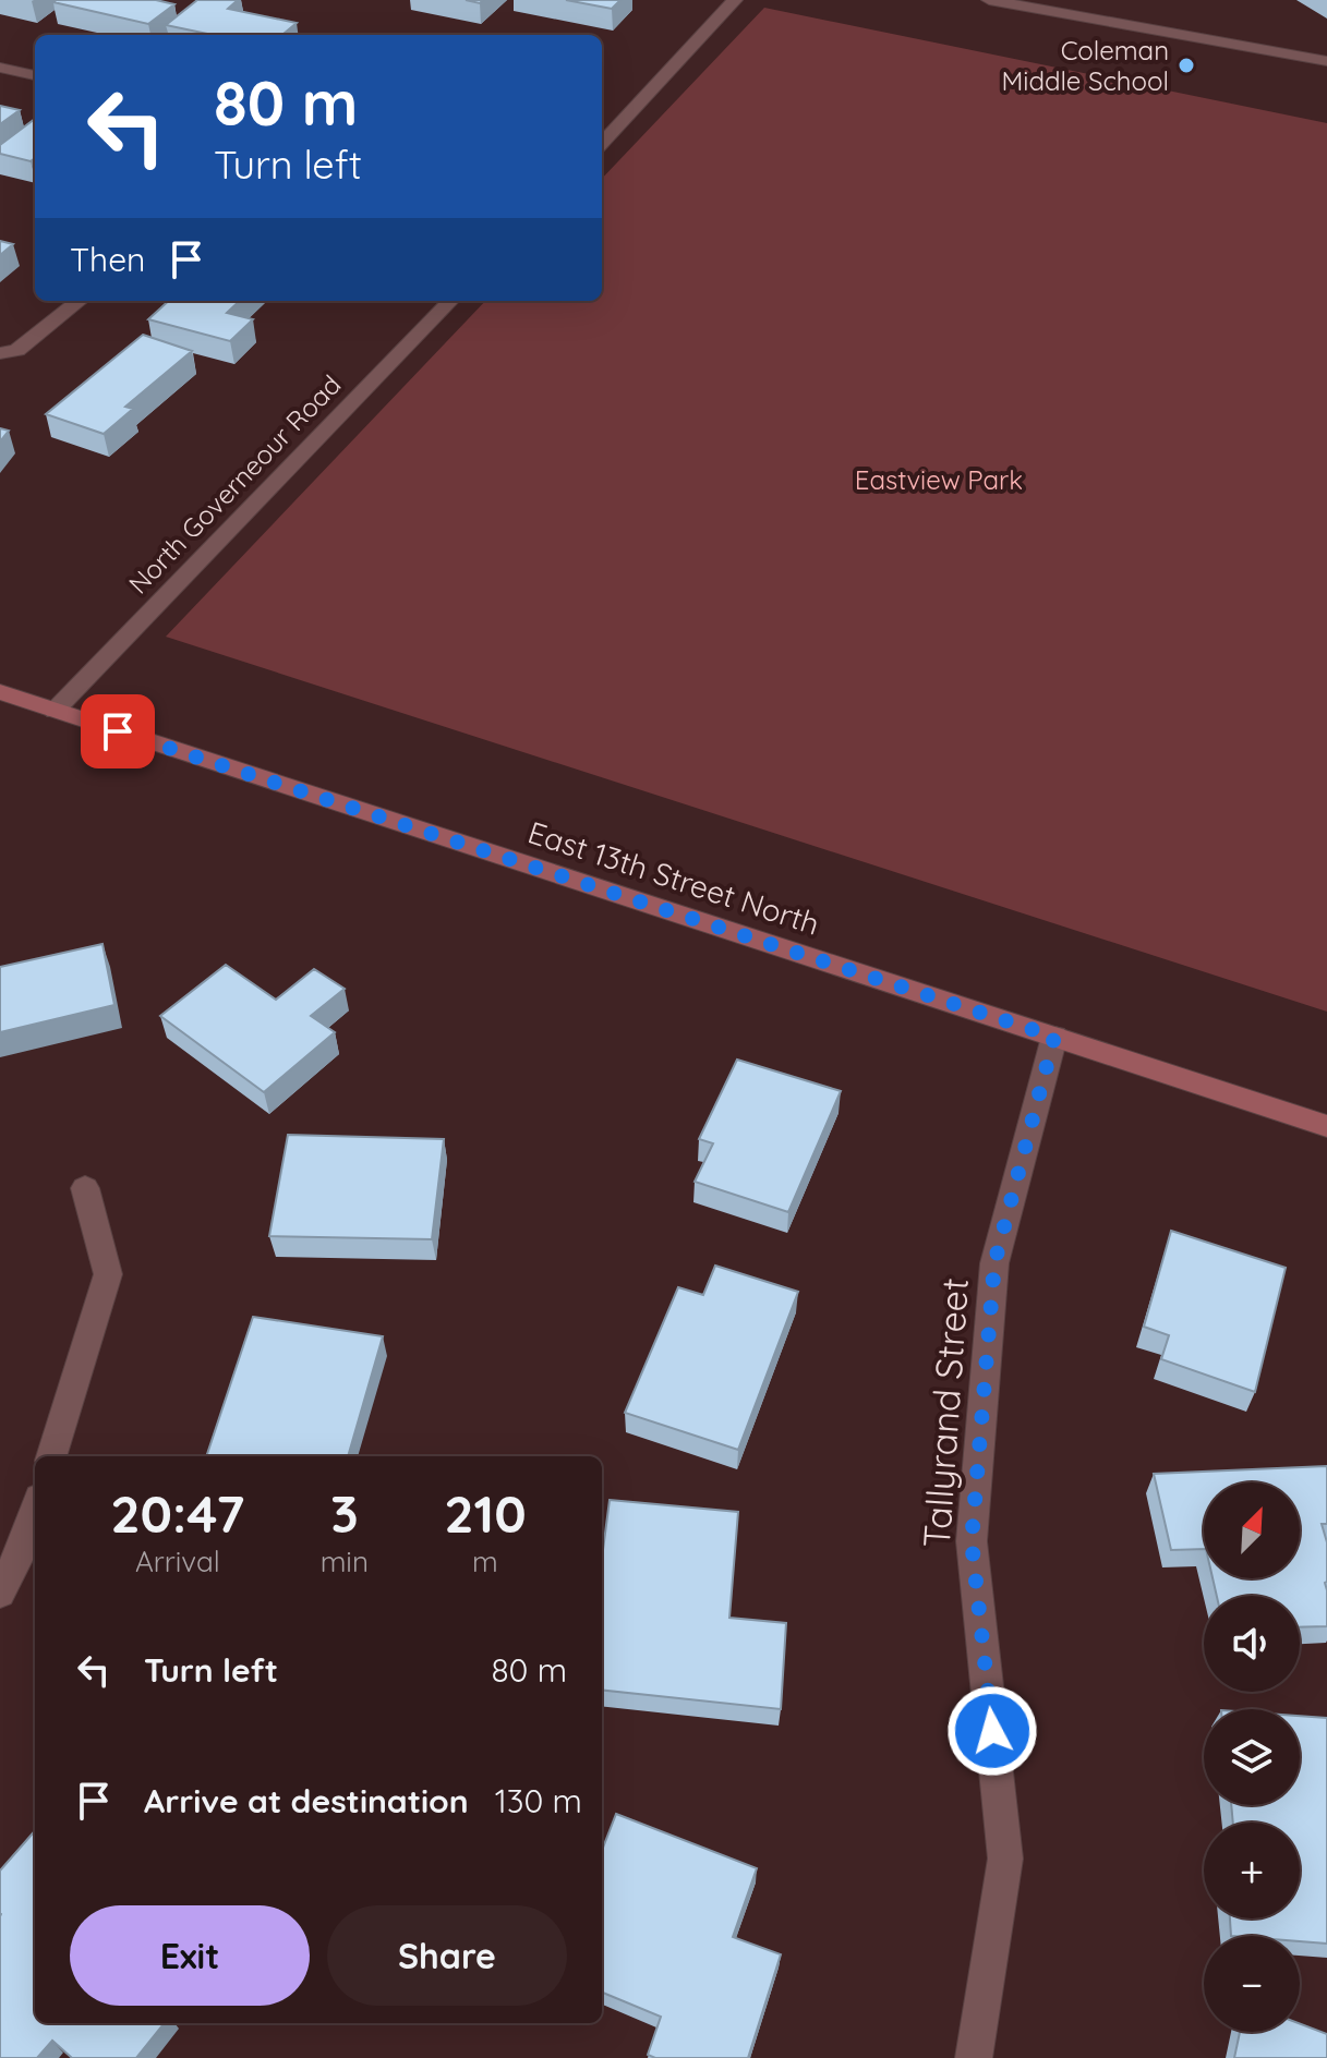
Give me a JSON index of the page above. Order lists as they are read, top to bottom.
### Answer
{
  "streets": {
    "main road": ["East 13th Street North"],
    "street": ["North Governeour Road", "Tallyrand Street"]
  },
  "crossings": [
    ["North Governeour Road", "East 13th Street North"],
    ["East 13th Street North", "Tallyrand Street"]
  ],
  "parks": ["Eastview Park"],
  "places": ["Coleman Middle School"],
  "north": "top right",
  "page": {
    "turn": ["80 m", "Turn left"],
    "then": "Then",
    "eta": [
      "20:47",
      "Arrival",
      "3",
      "min",
      "210",
      "m"
    ],
    "map_buttons": ["+", "−"],
    "list": [
      {
        "name": "Turn left",
        "value": "80 m"
      },
      {
        "name": "Arrive at destination",
        "value": "130 m"
      }
    ],
    "buttons": ["Exit", "Share"]
  }
}
